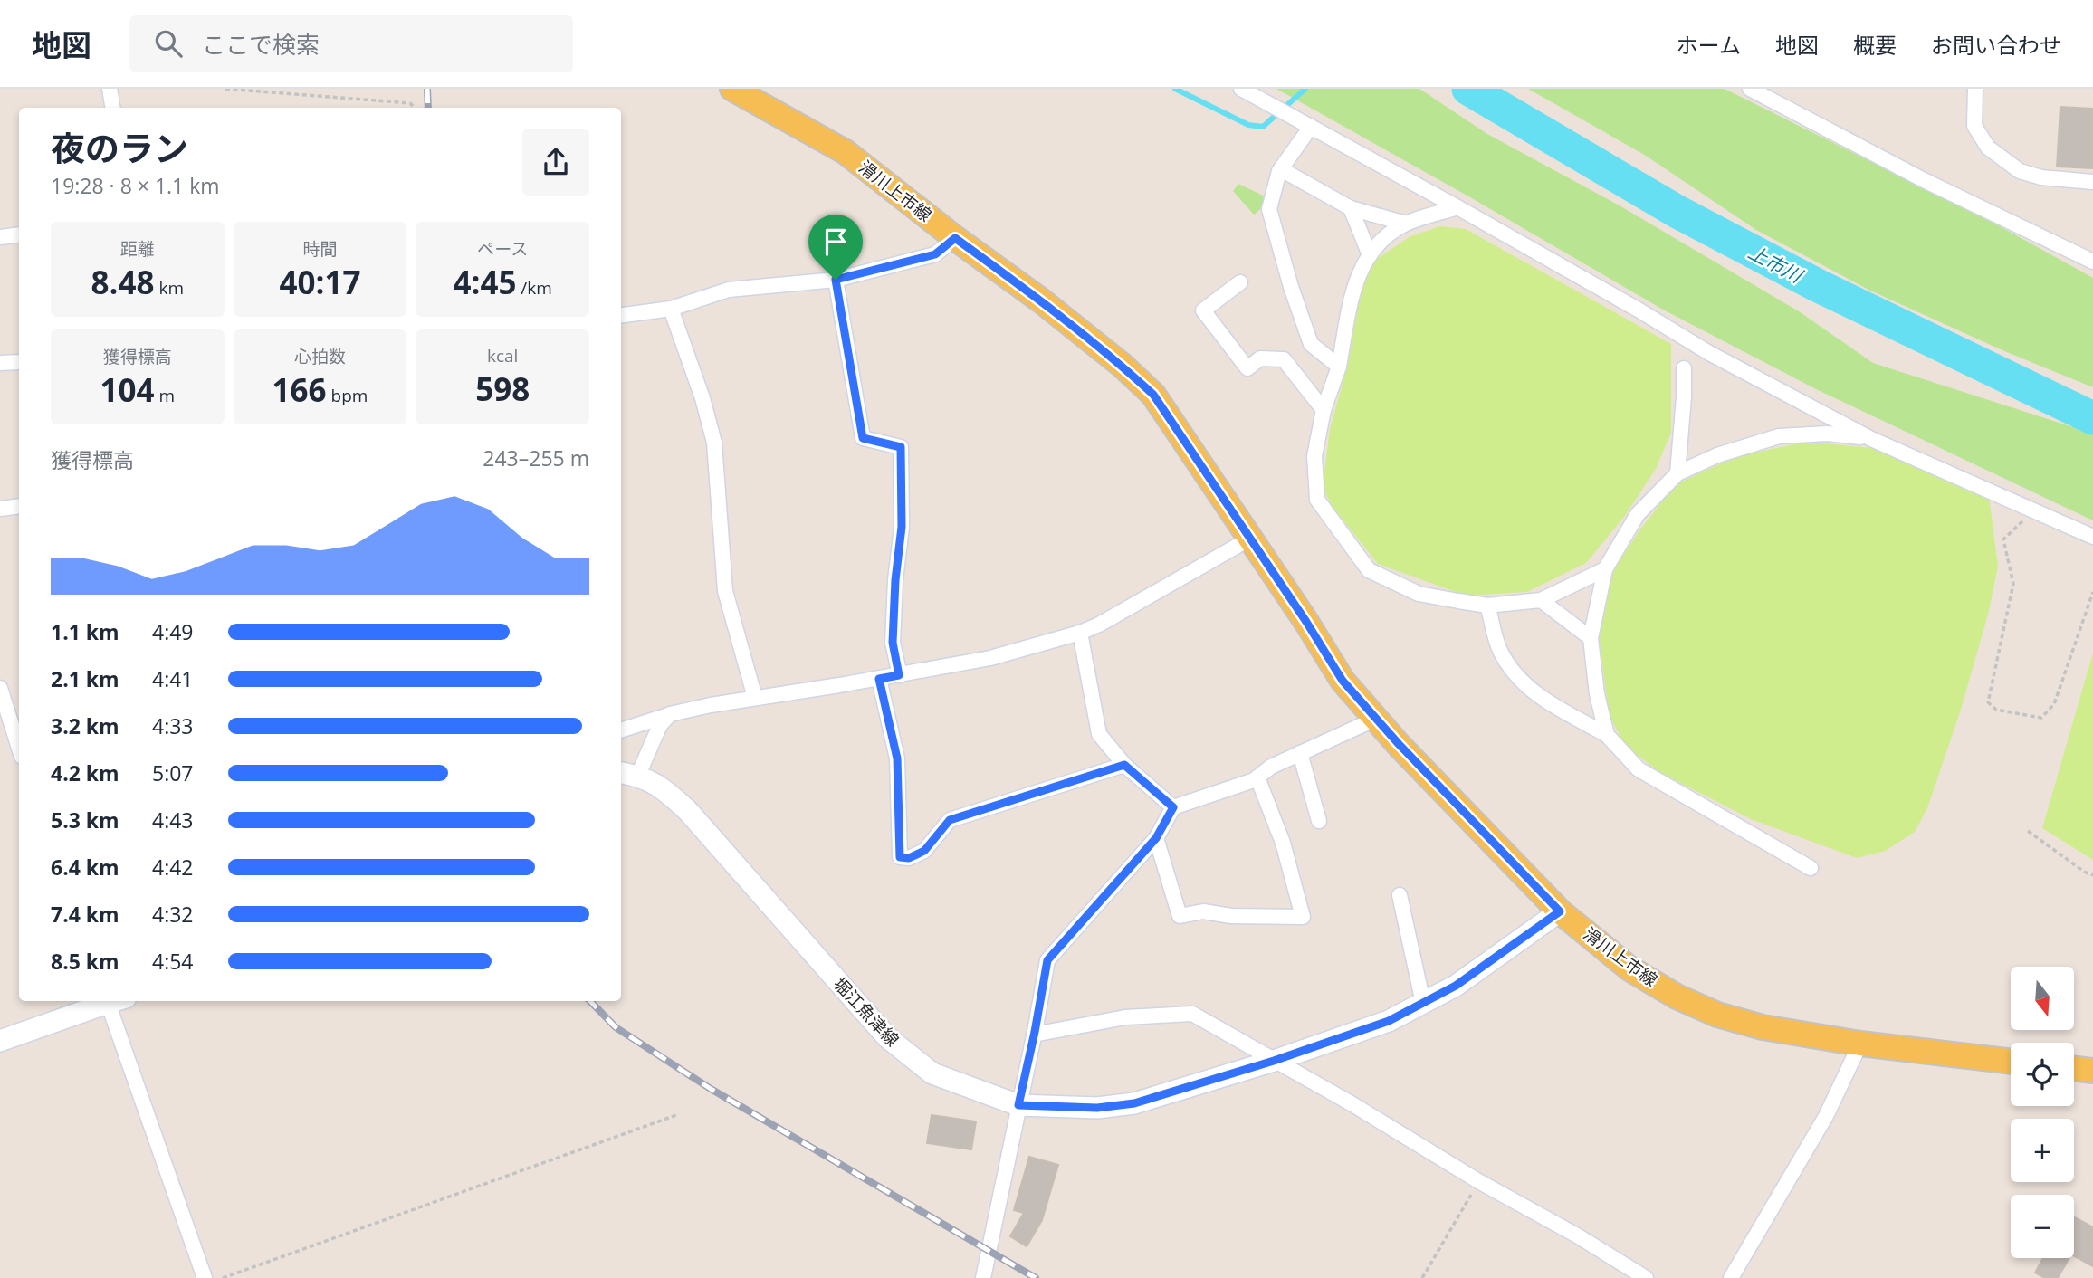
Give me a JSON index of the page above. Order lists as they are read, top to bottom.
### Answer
{
  "streets": {
    "main road": ["滑川上市線", "堀江魚津線"]
  },
  "crossings": [
    ["滑川上市線", "堀江魚津線"]
  ],
  "water": ["上市川"],
  "north": "bottom",
  "page": {
    "header": "地図",
    "search": "ここで検索",
    "nav": [
      "ホーム",
      "地図",
      "概要",
      "お問い合わせ"
    ],
    "heading": ["夜のラン", "19:28 · 8 × 1.1 km"],
    "stats": [
      ["距離", "8.48 km"],
      ["時間", "40:17"],
      ["ペース", "4:45 /km"],
      ["獲得標高", "104 m"],
      ["心拍数", "166 bpm"],
      ["kcal", "598"]
    ],
    "chart": ["獲得標高", "243–255 m"],
    "list": [
      {
        "name": "1.1 km",
        "note": "4:49"
      },
      {
        "name": "2.1 km",
        "note": "4:41"
      },
      {
        "name": "3.2 km",
        "note": "4:33"
      },
      {
        "name": "4.2 km",
        "note": "5:07"
      },
      {
        "name": "5.3 km",
        "note": "4:43"
      },
      {
        "name": "6.4 km",
        "note": "4:42"
      },
      {
        "name": "7.4 km",
        "note": "4:32"
      },
      {
        "name": "8.5 km",
        "note": "4:54"
      }
    ],
    "map_buttons": ["+", "−"]
  }
}
